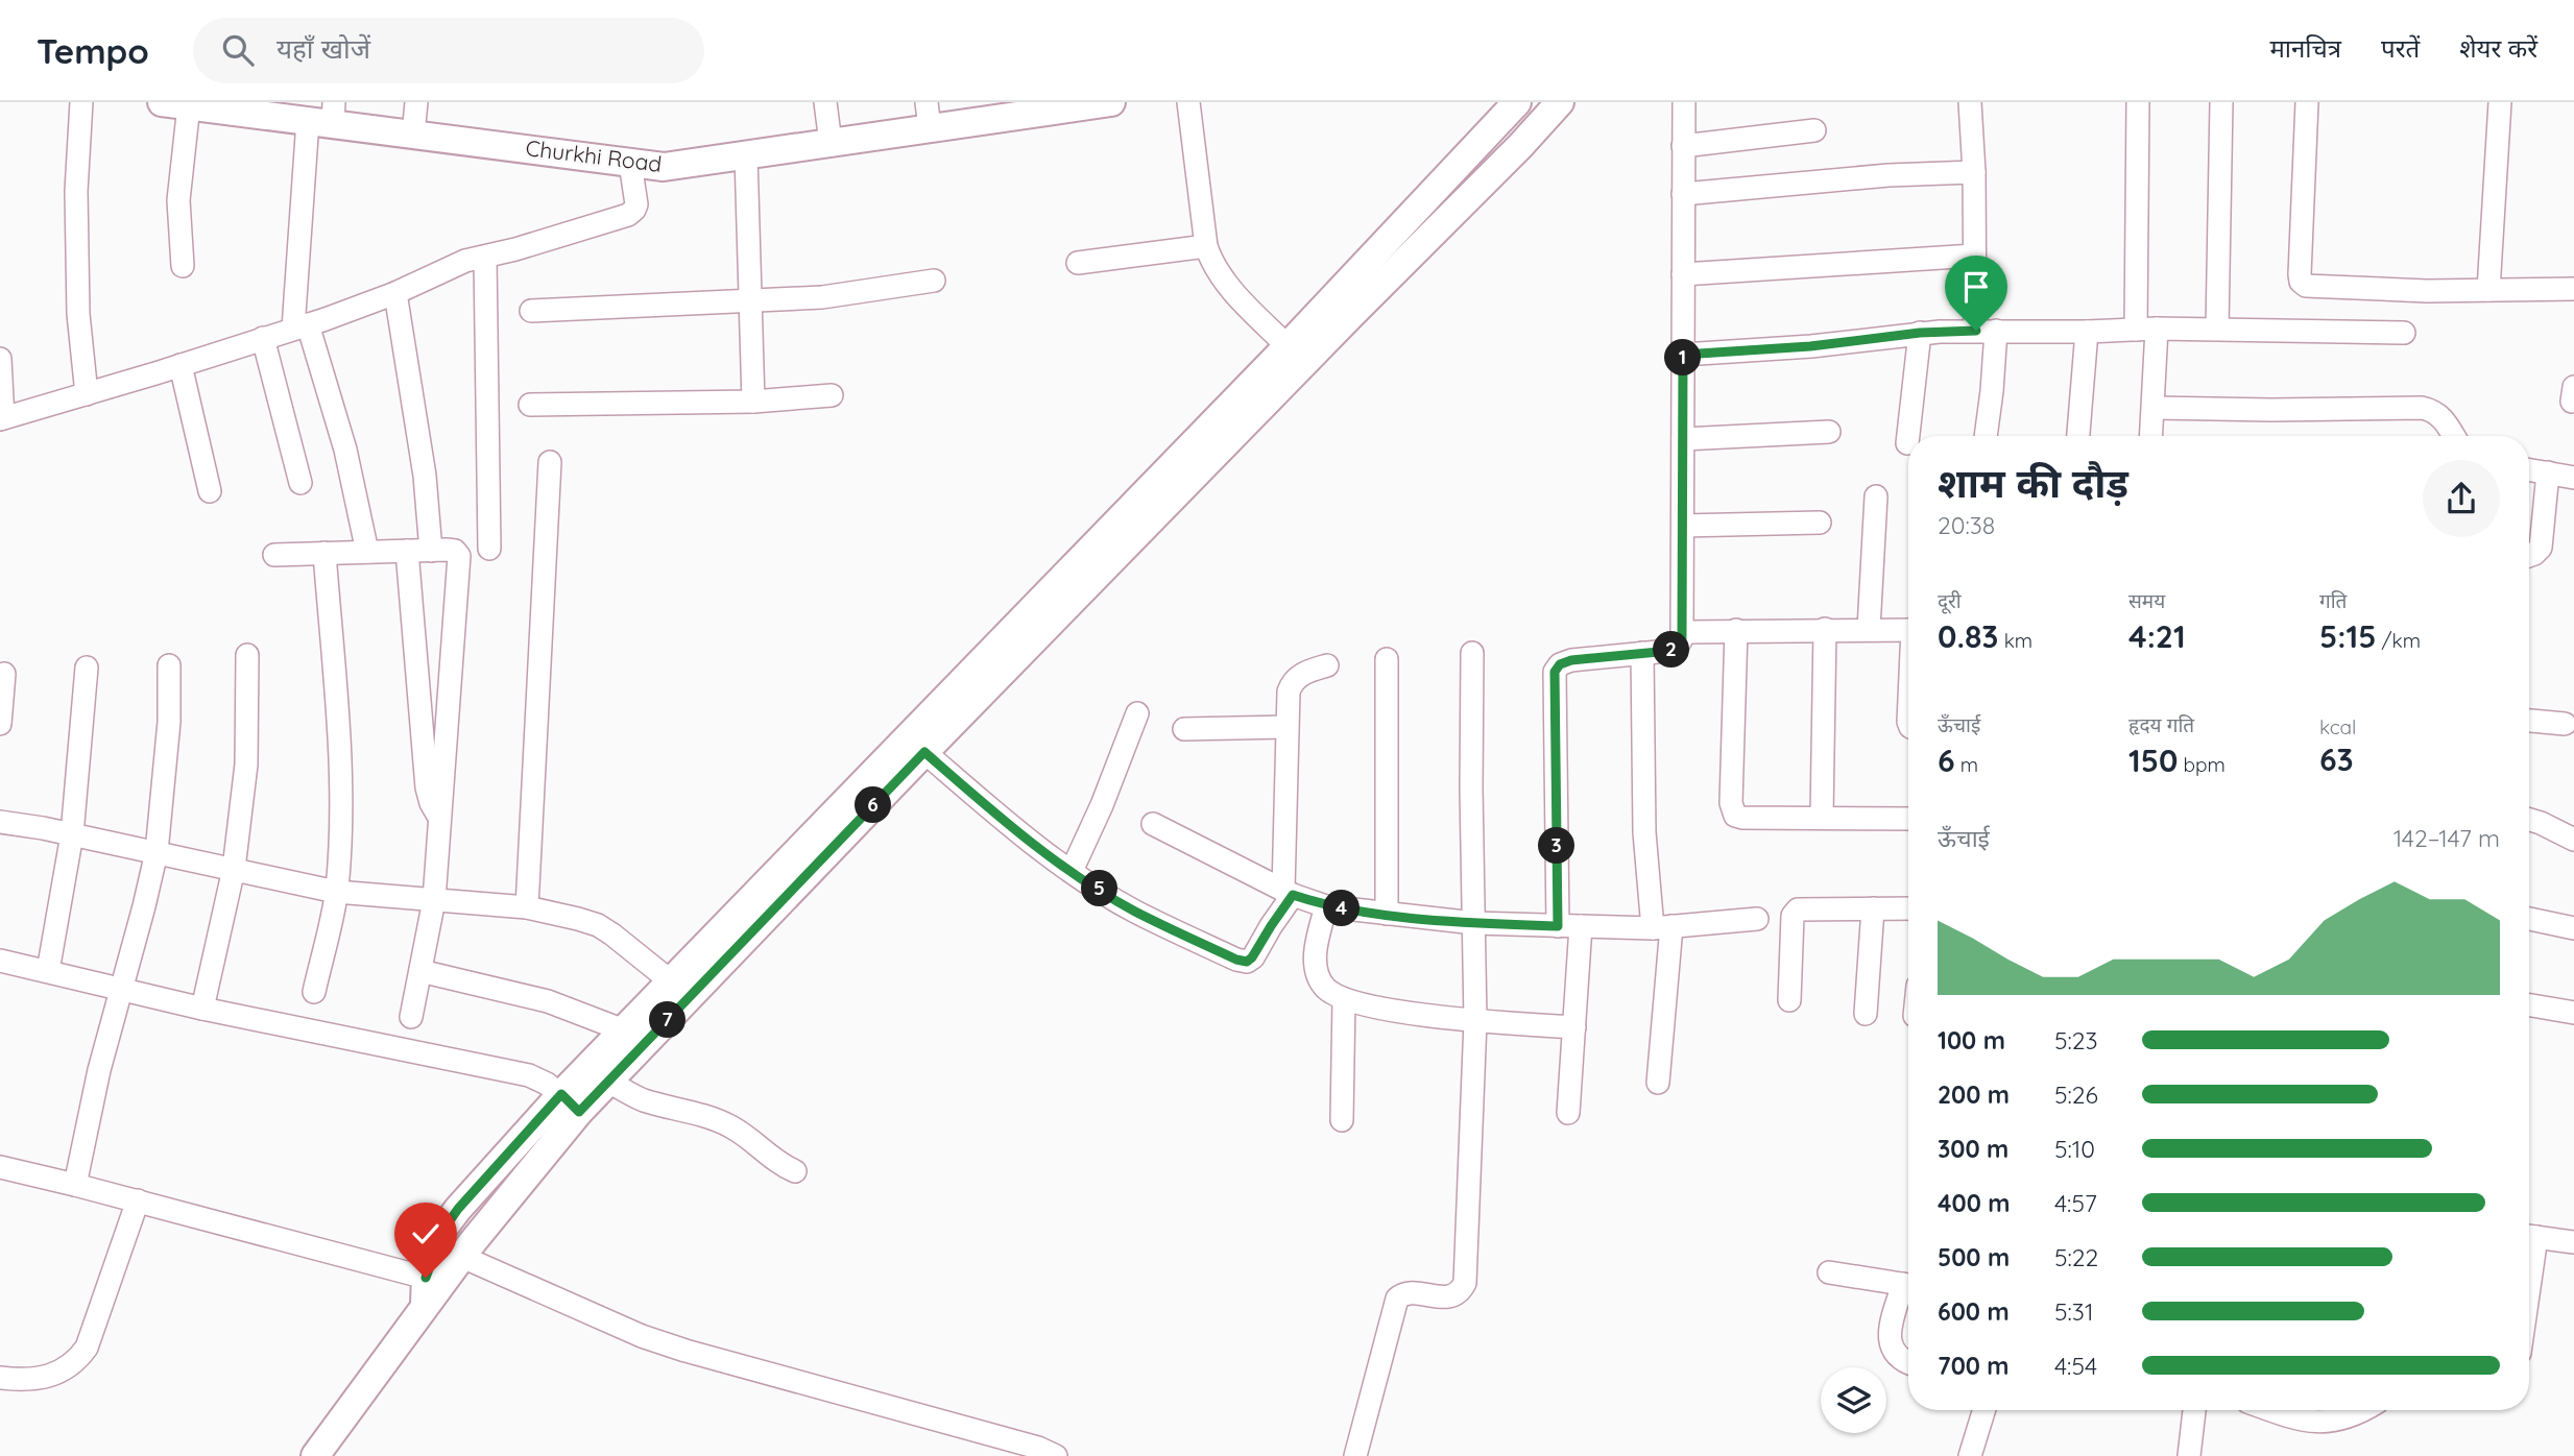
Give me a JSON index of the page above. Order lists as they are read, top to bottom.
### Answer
{
  "streets": {
    "street": ["Churkhi Road"]
  },
  "page": {
    "header": "Tempo",
    "search": "यहाँ खोजें",
    "nav": ["मानचित्र", "परतें", "शेयर करें"],
    "pins": [
      "1",
      "2",
      "6",
      "3",
      "5",
      "4",
      "7"
    ],
    "heading": ["शाम की दौड़", "20:38"],
    "stats": [
      ["दूरी", "0.83 km"],
      ["समय", "4:21"],
      ["गति", "5:15 /km"],
      ["ऊँचाई", "6 m"],
      ["हृदय गति", "150 bpm"],
      ["kcal", "63"]
    ],
    "chart": ["ऊँचाई", "142–147 m"],
    "list": [
      {
        "name": "100 m",
        "note": "5:23"
      },
      {
        "name": "200 m",
        "note": "5:26"
      },
      {
        "name": "300 m",
        "note": "5:10"
      },
      {
        "name": "400 m",
        "note": "4:57"
      },
      {
        "name": "500 m",
        "note": "5:22"
      },
      {
        "name": "600 m",
        "note": "5:31"
      },
      {
        "name": "700 m",
        "note": "4:54"
      }
    ]
  }
}
